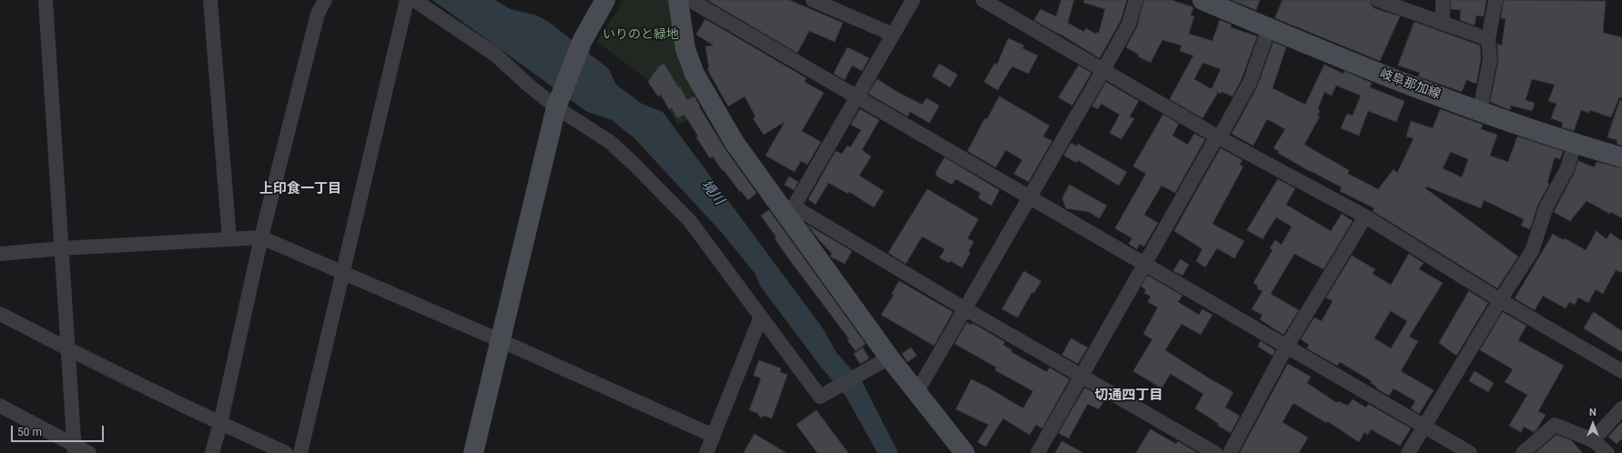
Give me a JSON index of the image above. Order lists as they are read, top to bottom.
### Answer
{
  "streets": {
    "street": ["岐阜那加線"]
  },
  "districts": ["上印食一丁目", "切通四丁目"],
  "water": ["境川"],
  "parks": ["いりのと緑地"],
  "scale_bar": "50 m",
  "north": "top"
}
